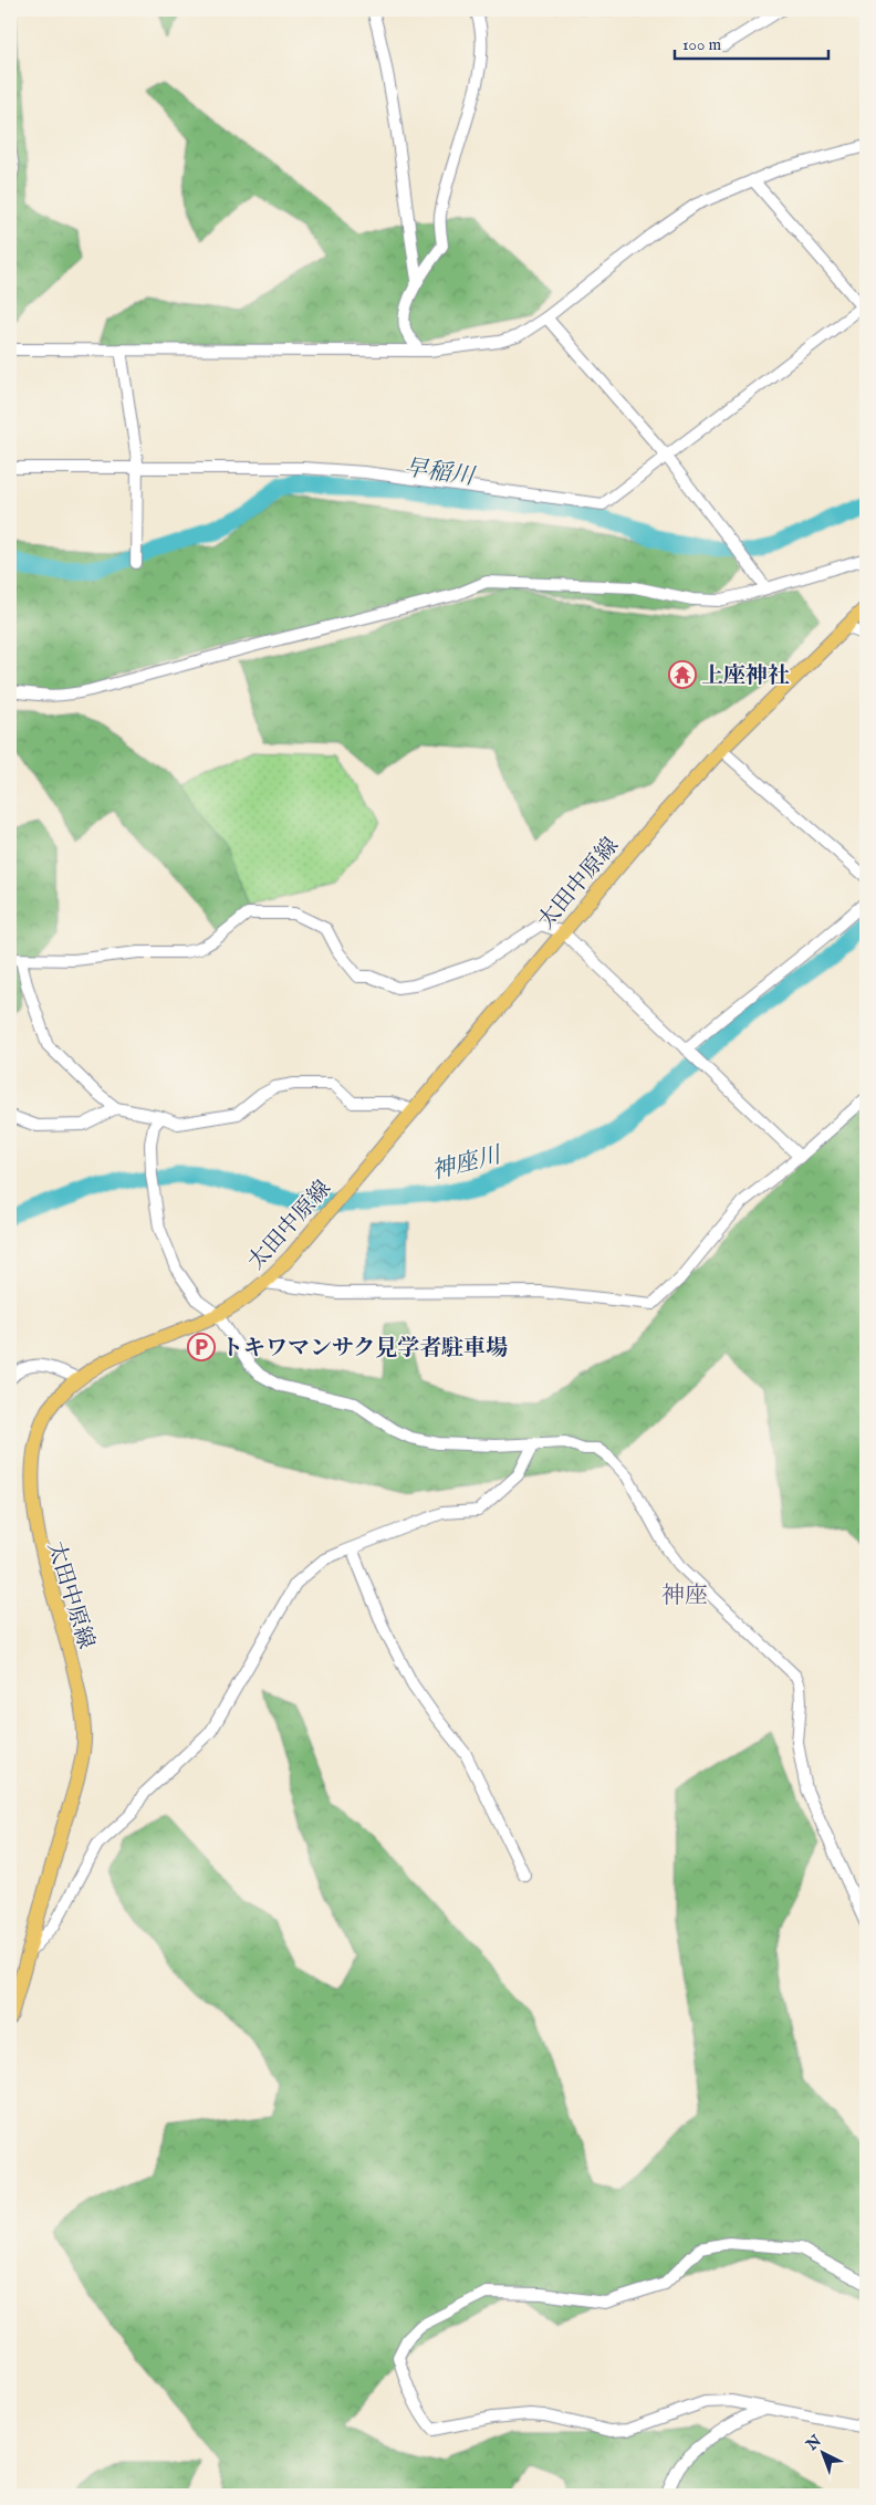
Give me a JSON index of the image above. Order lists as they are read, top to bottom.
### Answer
{
  "streets": {
    "main road": ["太田中原線"]
  },
  "districts": ["神座"],
  "water": ["早稲川", "神座川"],
  "places": {
    "temple": ["上座神社"],
    "parking": ["トキワマンサク見学者駐車場"]
  },
  "scale_bar": "100 m",
  "north": "top left"
}
